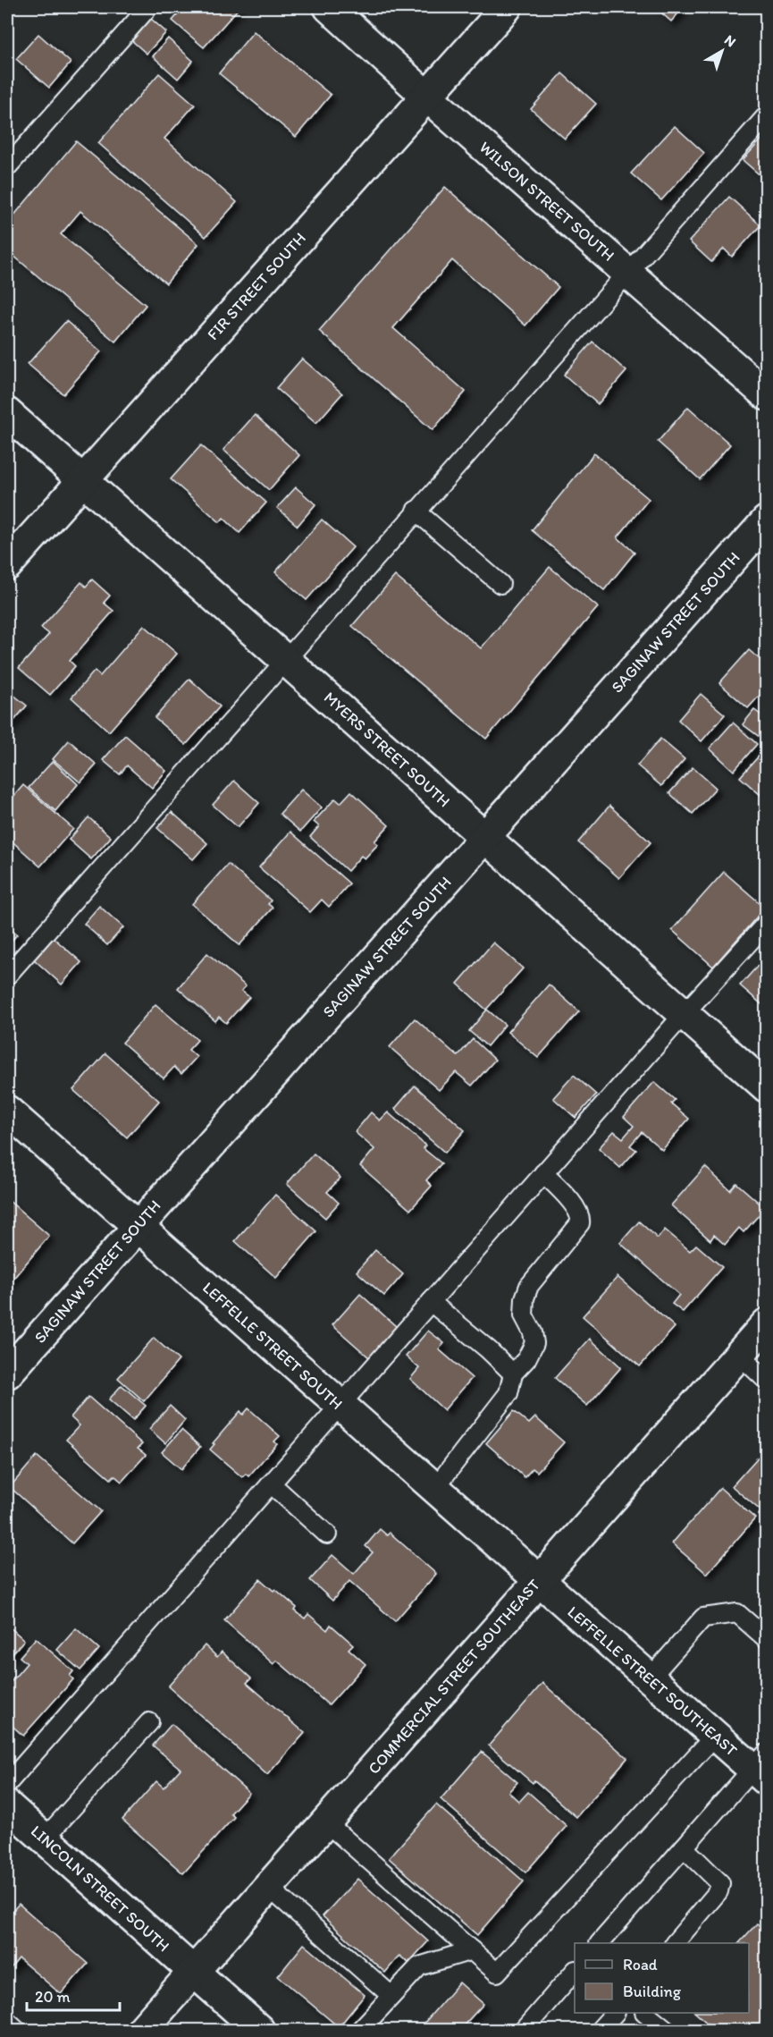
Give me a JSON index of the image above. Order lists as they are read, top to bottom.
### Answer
{
  "streets": {
    "street": [
      "WILSON STREET SOUTH",
      "FIR STREET SOUTH",
      "SAGINAW STREET SOUTH",
      "MYERS STREET SOUTH",
      "LEFFELLE STREET SOUTH",
      "COMMERCIAL STREET SOUTHEAST",
      "LEFFELLE STREET SOUTHEAST",
      "LINCOLN STREET SOUTH"
    ]
  },
  "crossings": [
    ["WILSON STREET SOUTH", "FIR STREET SOUTH"],
    ["FIR STREET SOUTH", "MYERS STREET SOUTH"],
    ["SAGINAW STREET SOUTH", "MYERS STREET SOUTH"],
    ["SAGINAW STREET SOUTH", "LEFFELLE STREET SOUTH"],
    ["LEFFELLE STREET SOUTH", "COMMERCIAL STREET SOUTHEAST"],
    ["LEFFELLE STREET SOUTH", "LEFFELLE STREET SOUTHEAST"],
    ["COMMERCIAL STREET SOUTHEAST", "LEFFELLE STREET SOUTHEAST"],
    ["COMMERCIAL STREET SOUTHEAST", "LINCOLN STREET SOUTH"]
  ],
  "legend": ["Road", "Building"],
  "scale_bar": "20 m",
  "north": "top right"
}
